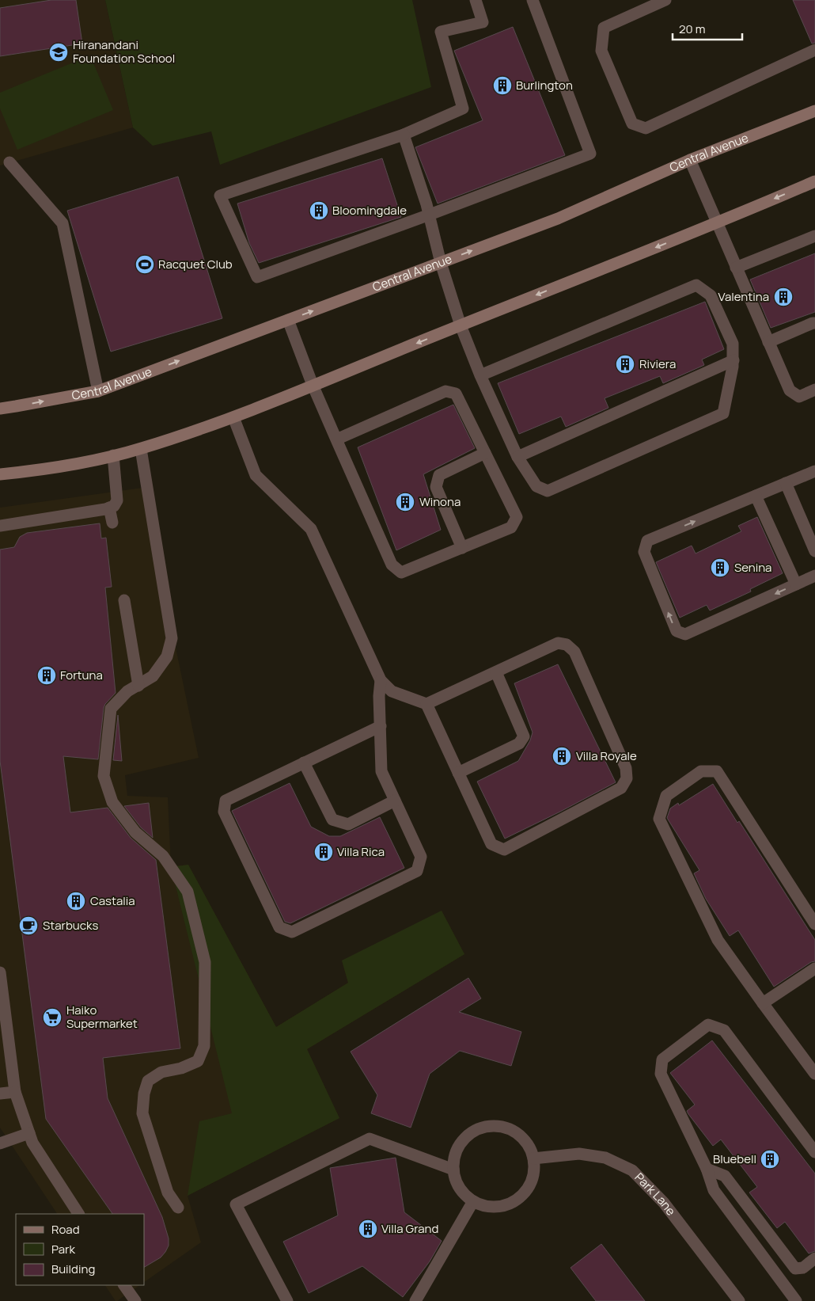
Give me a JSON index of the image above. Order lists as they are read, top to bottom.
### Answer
{
  "streets": {
    "main road": ["Central Avenue"],
    "street": ["Park Lane"]
  },
  "places": {
    "school or university": ["Hiranandani Foundation School"],
    "building": [
      "Burlington",
      "Bloomingdale",
      "Valentina",
      "Riviera",
      "Winona",
      "Senina",
      "Fortuna",
      "Villa Royale",
      "Villa Rica",
      "Castalia",
      "Bluebell",
      "Villa Grand"
    ],
    "sports": ["Racquet Club"],
    "cafe": ["Starbucks"],
    "supermarket": ["Haiko Supermarket"]
  },
  "legend": ["Road", "Park", "Building"],
  "scale_bar": "20 m"
}
